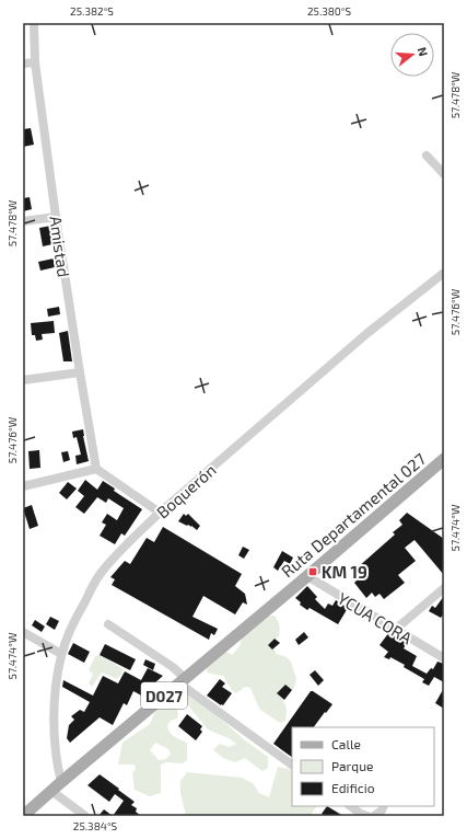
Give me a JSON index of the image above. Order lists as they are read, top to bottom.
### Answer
{
  "streets": {
    "main road": ["Ruta Departamental 027", "D027"],
    "street": ["Amistad", "Boquerón", "YCUA CORA"]
  },
  "crossings": [
    ["Boquerón", "Ruta Departamental 027"],
    ["Ruta Departamental 027", "YCUA CORA"]
  ],
  "places": {
    "transit": ["KM 19"]
  },
  "legend": ["Calle", "Parque", "Edificio"],
  "north": "right",
  "coordinates": [
    "25.382°S",
    "25.380°S",
    "57.478°W",
    "57.476°W",
    "57.474°W",
    "25.384°S"
  ]
}
